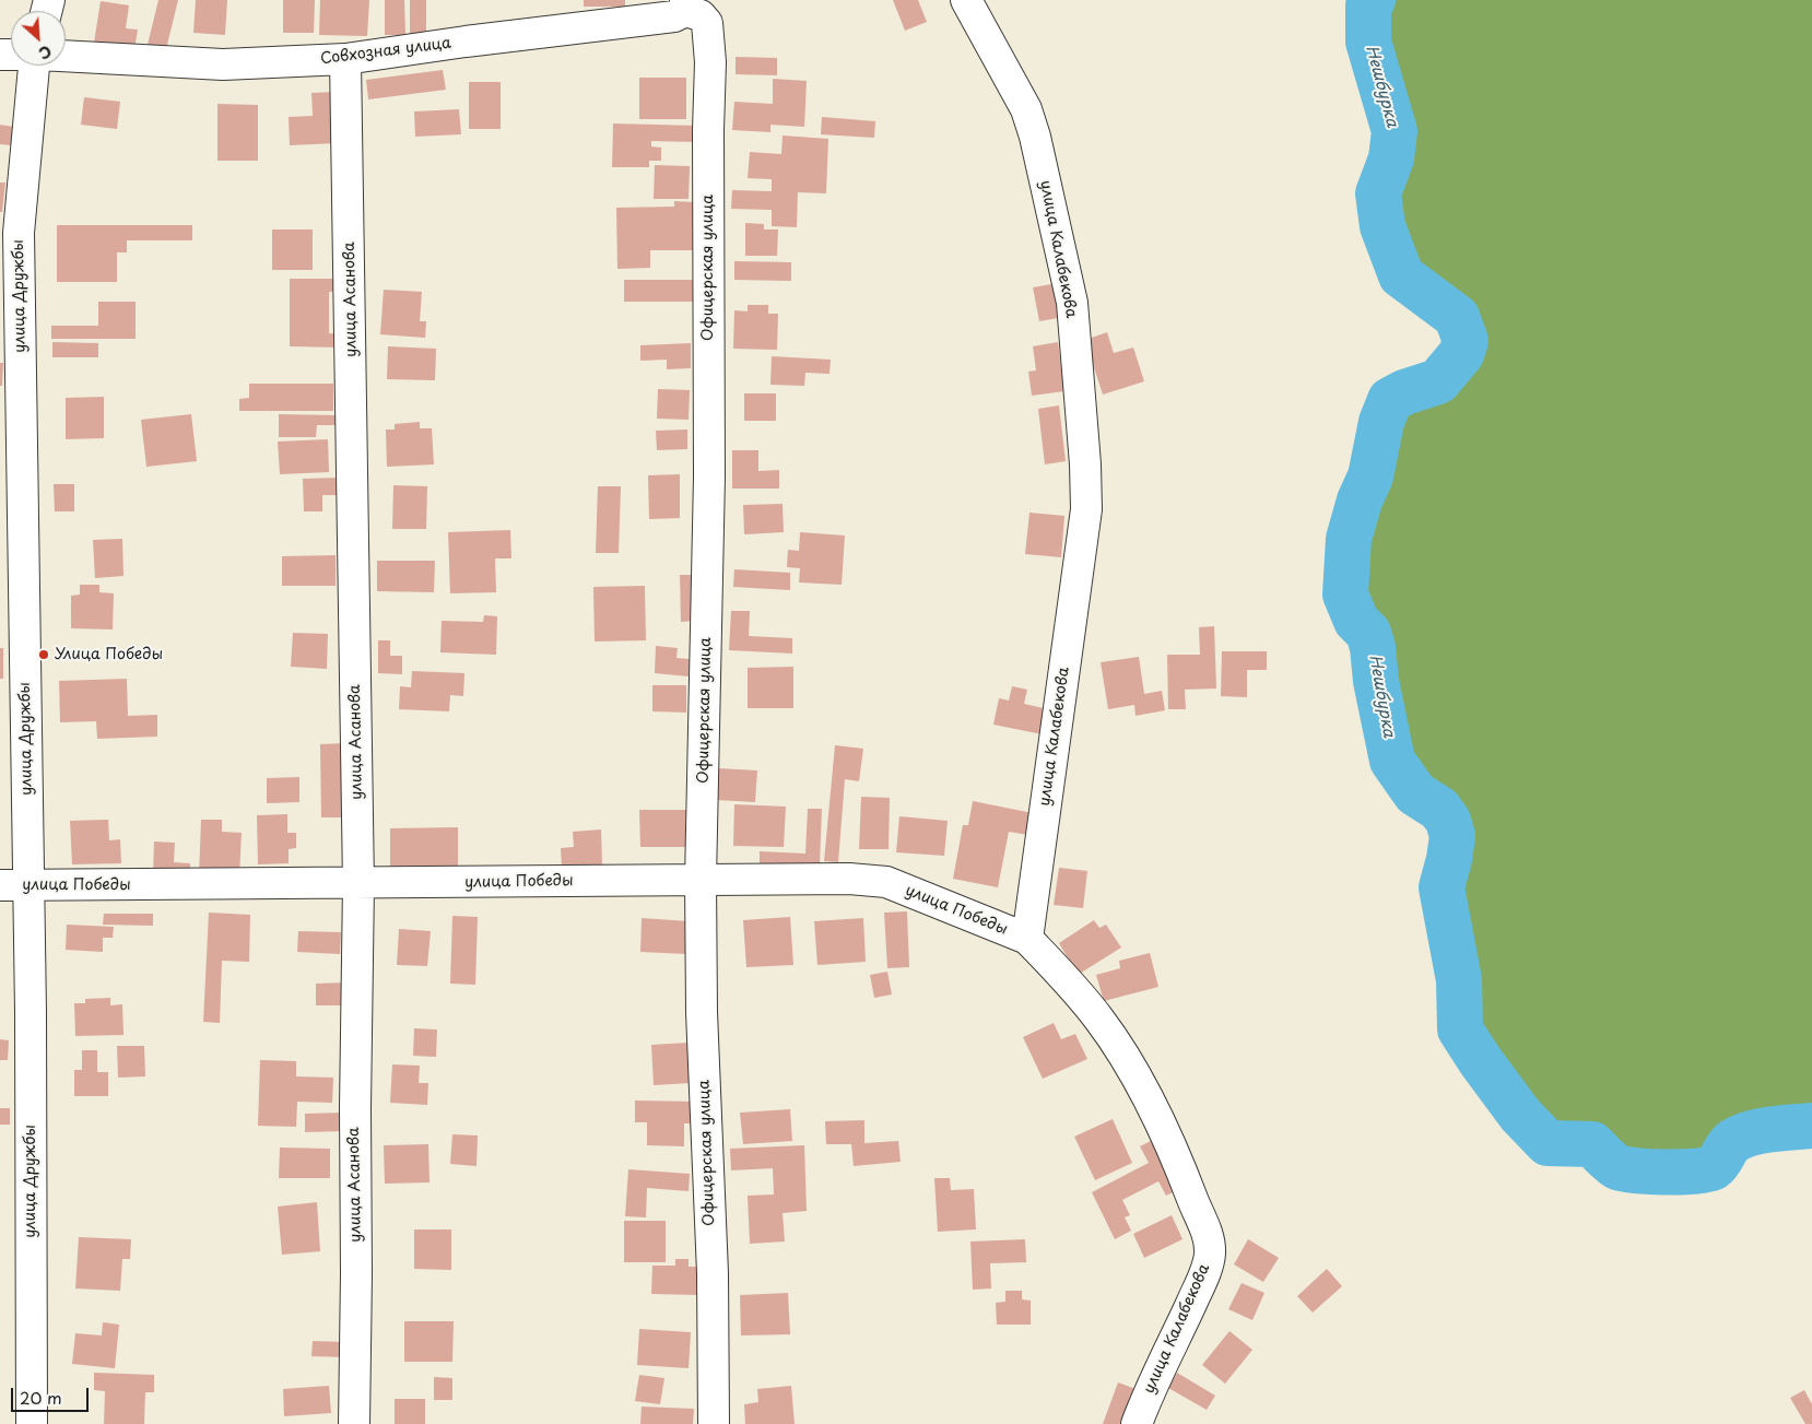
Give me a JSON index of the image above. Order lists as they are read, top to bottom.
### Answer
{
  "streets": {
    "street": [
      "Совхозная улица",
      "улица Калабекова",
      "Офицерская улица",
      "улица Дружбы",
      "улица Асанова",
      "улица Победы"
    ]
  },
  "crossings": [
    ["Совхозная улица", "Офицерская улица"],
    ["Совхозная улица", "улица Асанова"],
    ["улица Калабекова", "улица Победы"],
    ["Офицерская улица", "улица Победы"],
    ["улица Дружбы", "улица Победы"],
    ["улица Асанова", "улица Победы"]
  ],
  "water": ["Нешбурка"],
  "places": ["Улица Победы"],
  "scale_bar": "20 m",
  "north": "bottom right"
}
